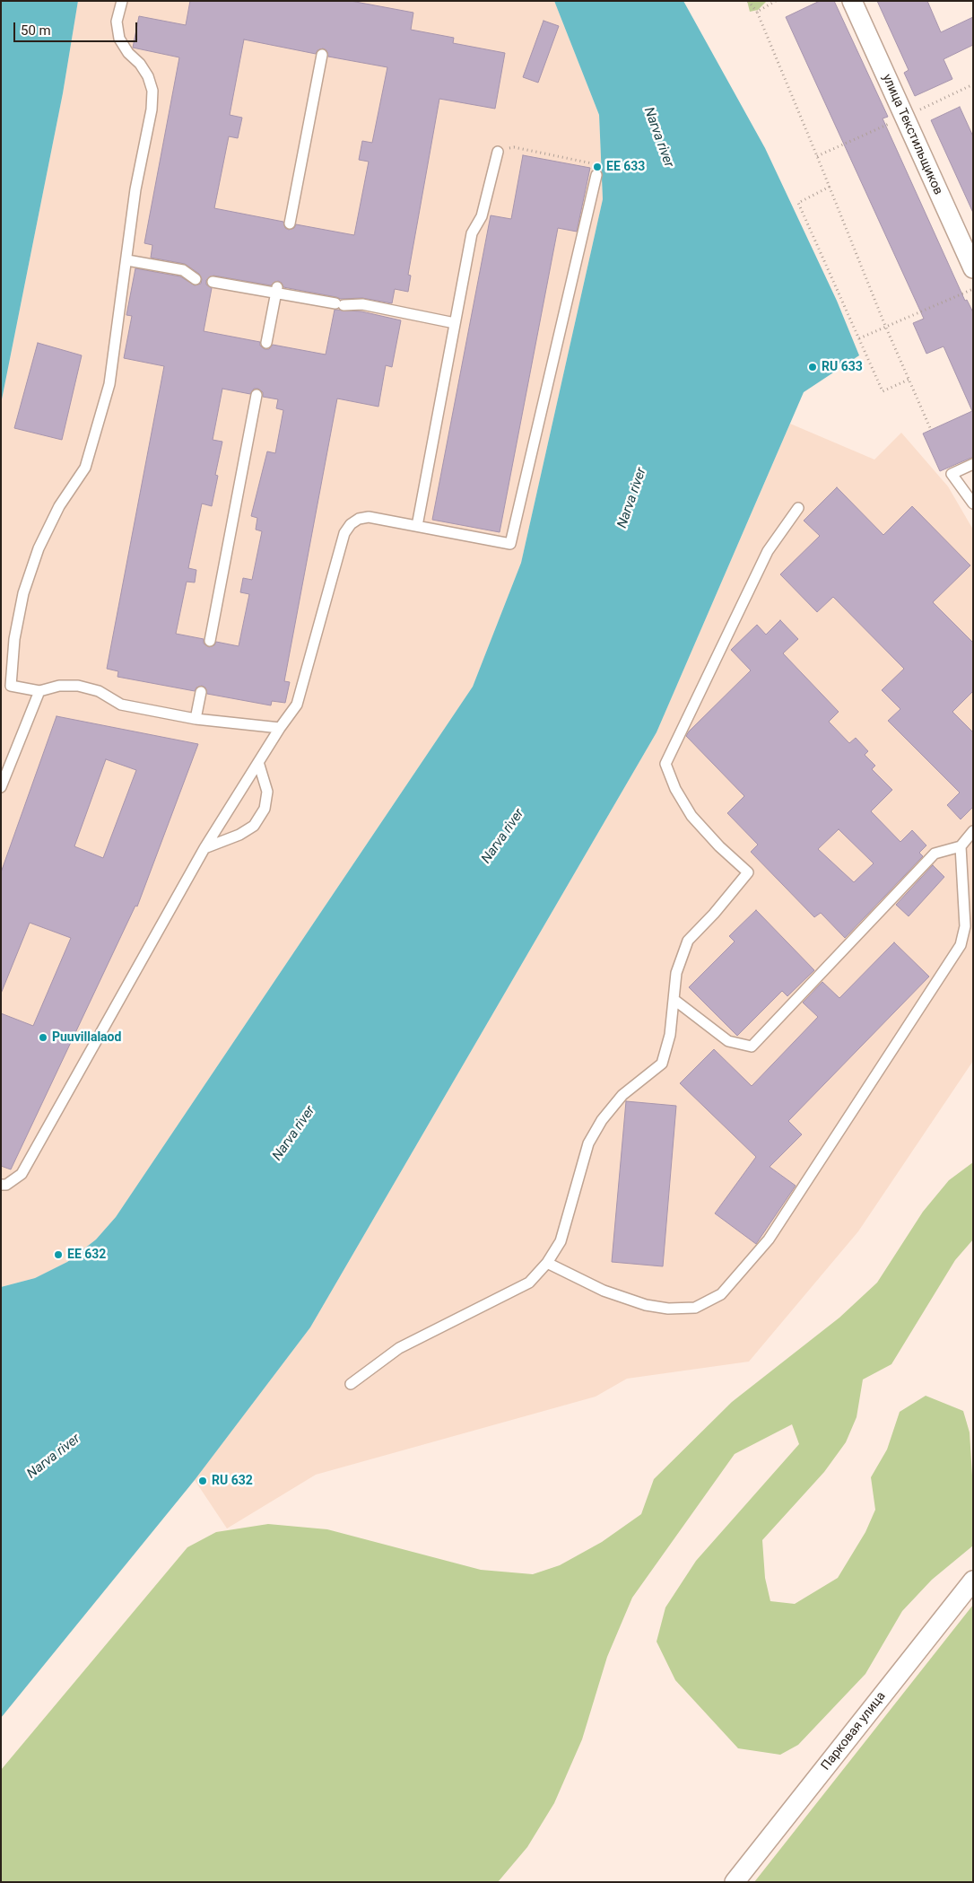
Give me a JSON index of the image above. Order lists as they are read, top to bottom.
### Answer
{
  "streets": {
    "street": ["улица Текстильщиков", "Парковая улица"]
  },
  "water": ["Narva river"],
  "places": [
    "EE 633",
    "RU 633",
    "Puuvillalaod",
    "EE 632",
    "RU 632"
  ],
  "scale_bar": "50 m"
}
